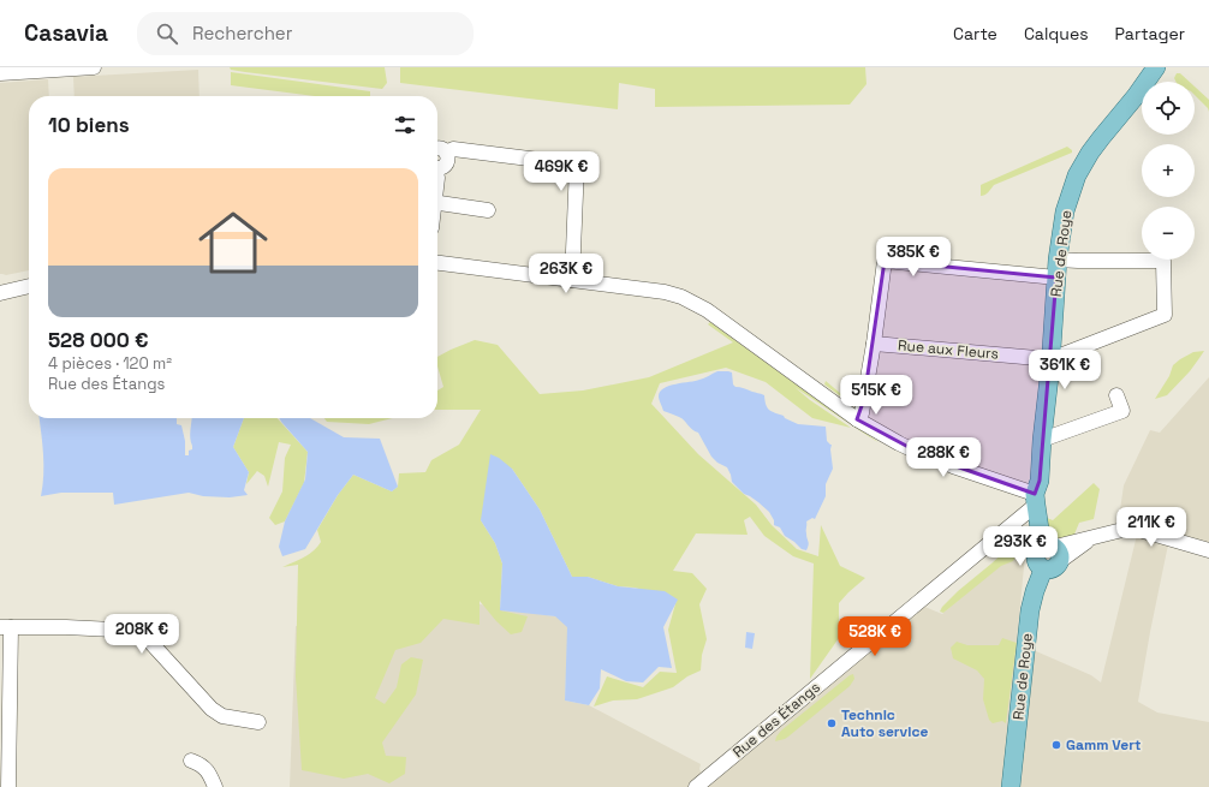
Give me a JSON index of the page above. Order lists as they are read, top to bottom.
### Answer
{
  "streets": {
    "main road": ["Rue de Roye"],
    "street": ["Rue aux Fleurs", "Rue des Étangs"]
  },
  "crossings": [
    ["Rue de Roye", "Rue aux Fleurs"],
    ["Rue de Roye", "Rue des Étangs"]
  ],
  "places": ["Technic Auto service", "Gamm Vert"],
  "page": {
    "header": "Casavia",
    "search": "Rechercher",
    "nav": ["Carte", "Calques", "Partager"],
    "map_buttons": ["+", "−"],
    "heading": "10 biens",
    "price": [
      "469K €",
      "385K €",
      "263K €",
      "361K €",
      "515K €",
      "288K €",
      "211K €",
      "293K €",
      "208K €",
      "528K €"
    ],
    "list": [
      {
        "name": "528 000 €",
        "note": "4 pièces · 120 m² · Rue des Étangs"
      }
    ]
  }
}
